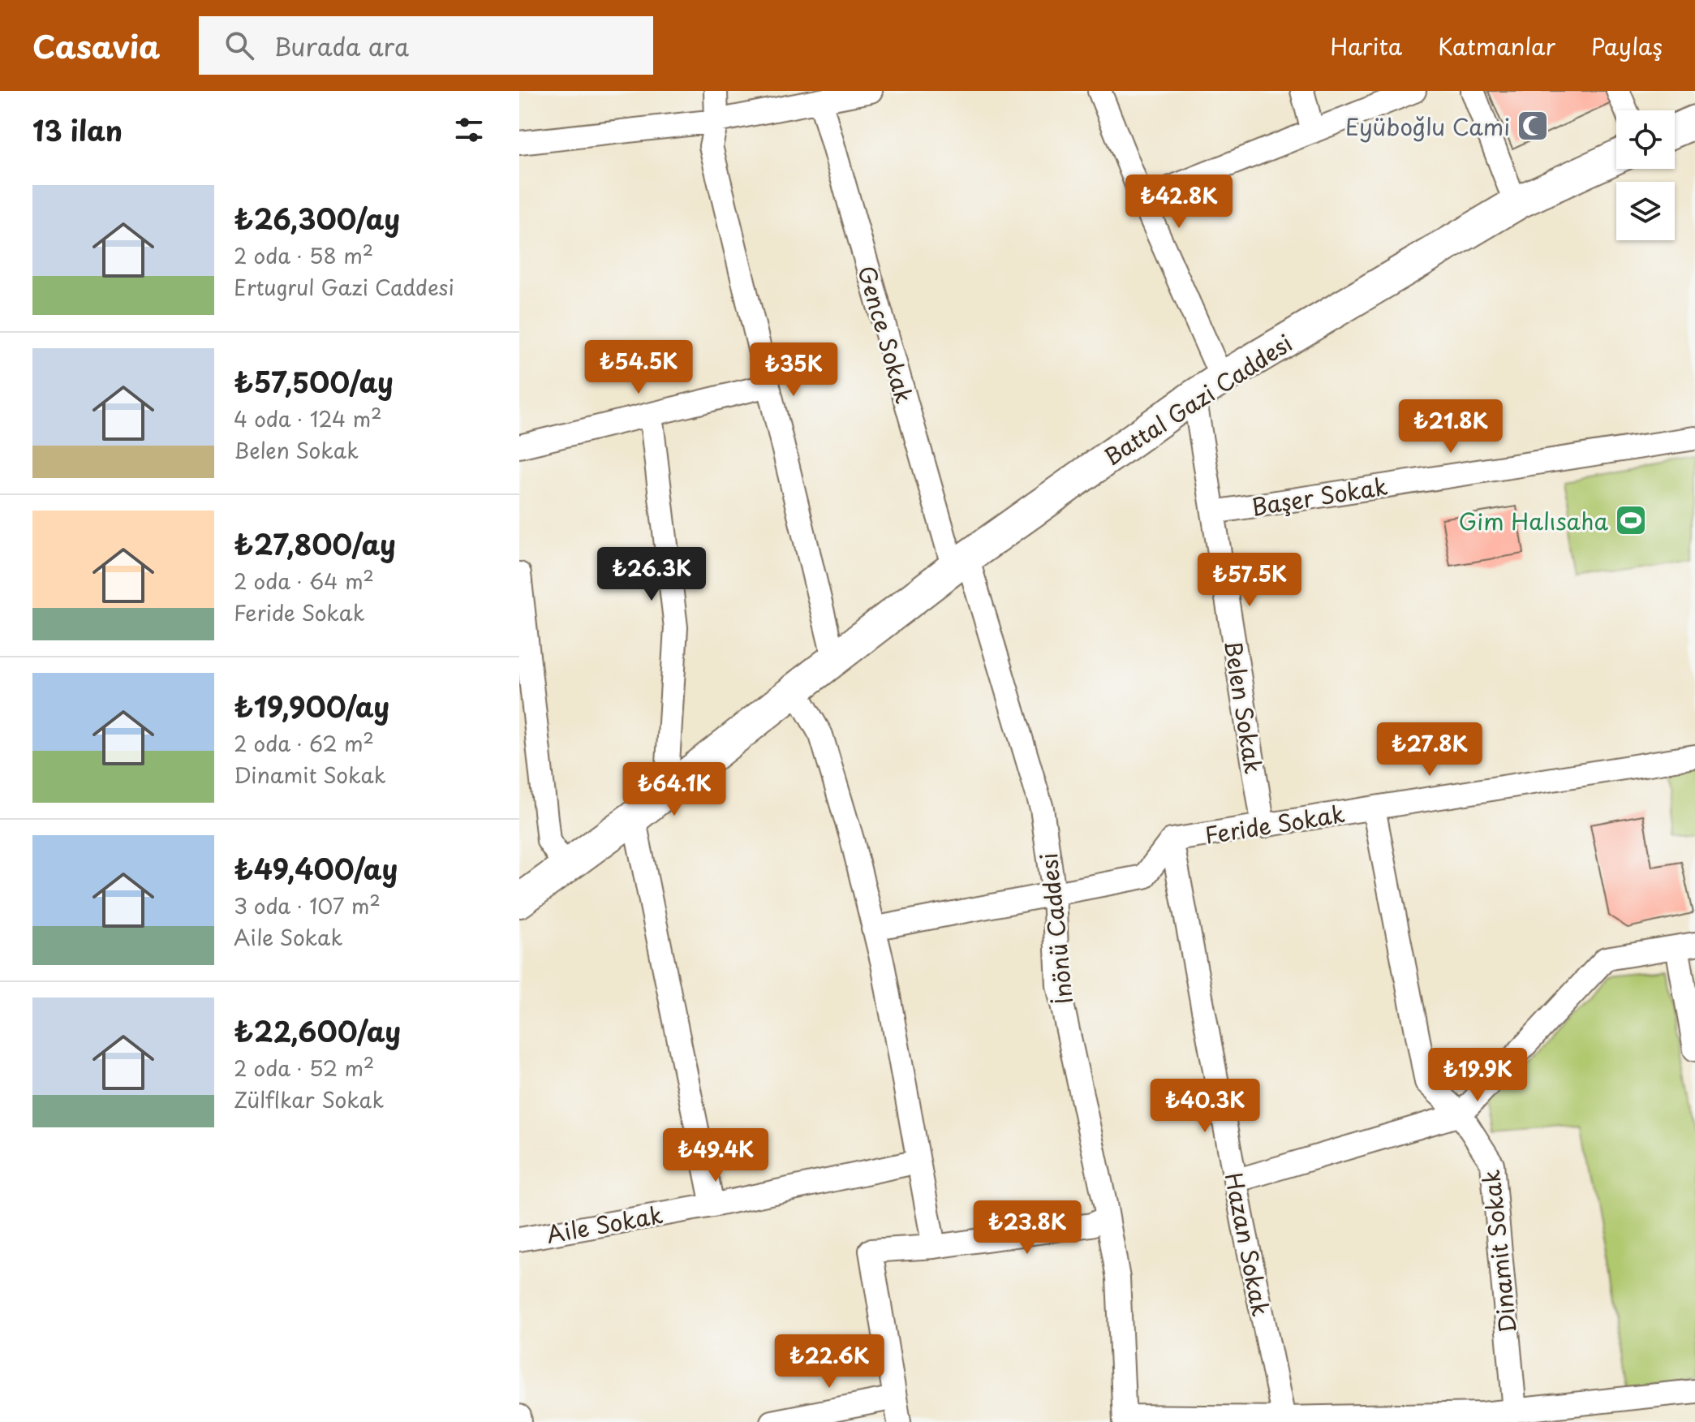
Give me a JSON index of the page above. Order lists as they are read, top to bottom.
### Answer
{
  "streets": {
    "street": [
      "Gence Sokak",
      "Battal Gazi Caddesi",
      "Başer Sokak",
      "Belen Sokak",
      "Feride Sokak",
      "İnönü Caddesi",
      "Aile Sokak",
      "Hazan Sokak",
      "Dinamit Sokak"
    ]
  },
  "crossings": [
    ["Gence Sokak", "Battal Gazi Caddesi"],
    ["Gence Sokak", "İnönü Caddesi"],
    ["Battal Gazi Caddesi", "Belen Sokak"],
    ["Battal Gazi Caddesi", "İnönü Caddesi"],
    ["Başer Sokak", "Belen Sokak"],
    ["Belen Sokak", "Feride Sokak"],
    ["Feride Sokak", "İnönü Caddesi"],
    ["Feride Sokak", "Hazan Sokak"],
    ["Feride Sokak", "Dinamit Sokak"]
  ],
  "places": {
    "mosque": ["Eyüboğlu Cami"],
    "sports": ["Gim Halısaha"]
  },
  "page": {
    "header": "Casavia",
    "search": "Burada ara",
    "nav": ["Harita", "Katmanlar", "Paylaş"],
    "heading": "13 ilan",
    "list": [
      {
        "name": "₺26,300/ay",
        "note": "2 oda · 58 m² · Ertugrul Gazi Caddesi"
      },
      {
        "name": "₺57,500/ay",
        "note": "4 oda · 124 m² · Belen Sokak"
      },
      {
        "name": "₺27,800/ay",
        "note": "2 oda · 64 m² · Feride Sokak"
      },
      {
        "name": "₺19,900/ay",
        "note": "2 oda · 62 m² · Dinamit Sokak"
      },
      {
        "name": "₺49,400/ay",
        "note": "3 oda · 107 m² · Aile Sokak"
      },
      {
        "name": "₺22,600/ay",
        "note": "2 oda · 52 m² · Zülflkar Sokak"
      }
    ],
    "price": [
      "₺42.8K",
      "₺54.5K",
      "₺35K",
      "₺21.8K",
      "₺26.3K",
      "₺57.5K",
      "₺27.8K",
      "₺64.1K",
      "₺19.9K",
      "₺40.3K",
      "₺49.4K",
      "₺23.8K",
      "₺22.6K"
    ]
  }
}
